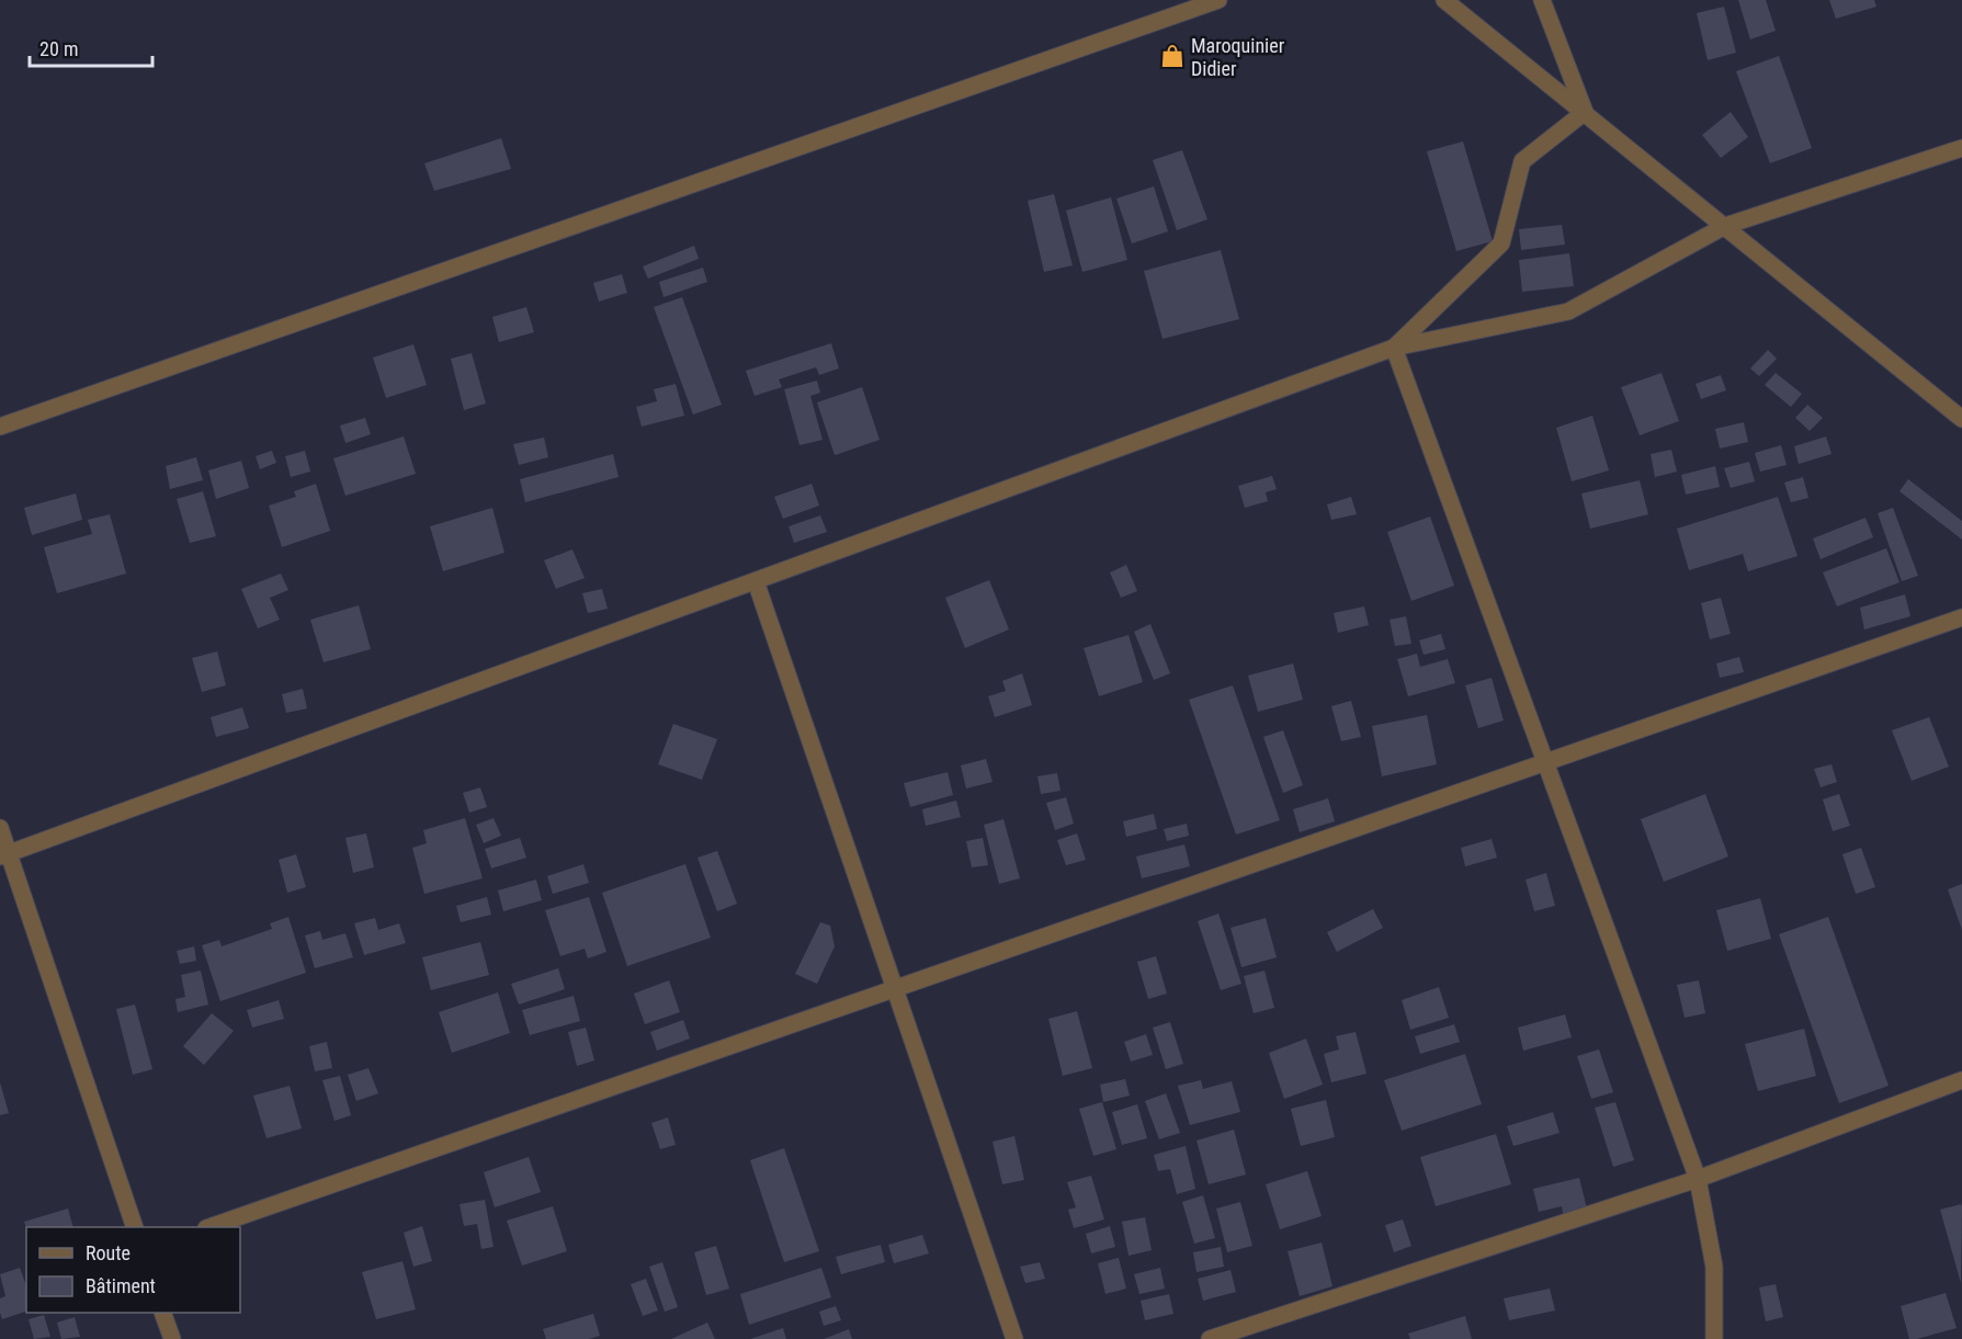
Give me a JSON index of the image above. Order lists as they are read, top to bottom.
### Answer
{
  "places": {
    "shop": ["Maroquinier Didier"]
  },
  "legend": ["Route", "Bâtiment"],
  "scale_bar": "20 m"
}
